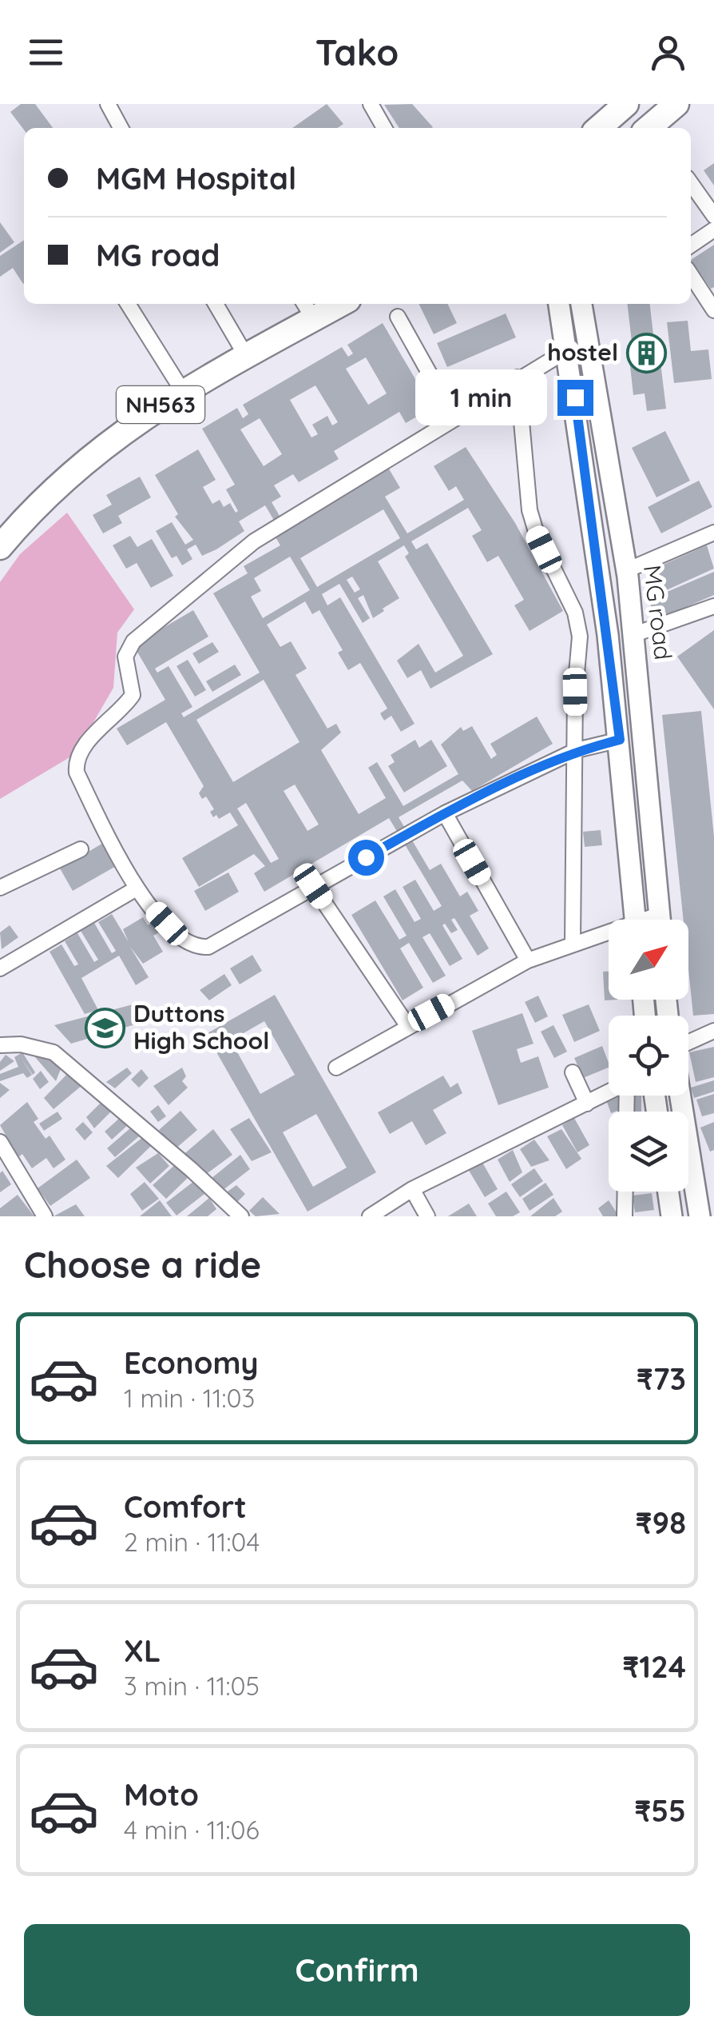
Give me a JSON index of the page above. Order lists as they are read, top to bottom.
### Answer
{
  "streets": {
    "highway": ["NH563"],
    "main road": ["MG road"]
  },
  "places": {
    "building": ["hostel"],
    "school or university": ["Duttons High School"]
  },
  "north": "top right",
  "page": {
    "header": "Tako",
    "banner": ["MGM Hospital", "MG road"],
    "bubble": "1 min",
    "heading": "Choose a ride",
    "list": [
      {
        "name": "Economy",
        "note": "1 min · 11:03",
        "value": "₹73"
      },
      {
        "name": "Comfort",
        "note": "2 min · 11:04",
        "value": "₹98"
      },
      {
        "name": "XL",
        "note": "3 min · 11:05",
        "value": "₹124"
      },
      {
        "name": "Moto",
        "note": "4 min · 11:06",
        "value": "₹55"
      }
    ],
    "buttons": "Confirm"
  }
}
